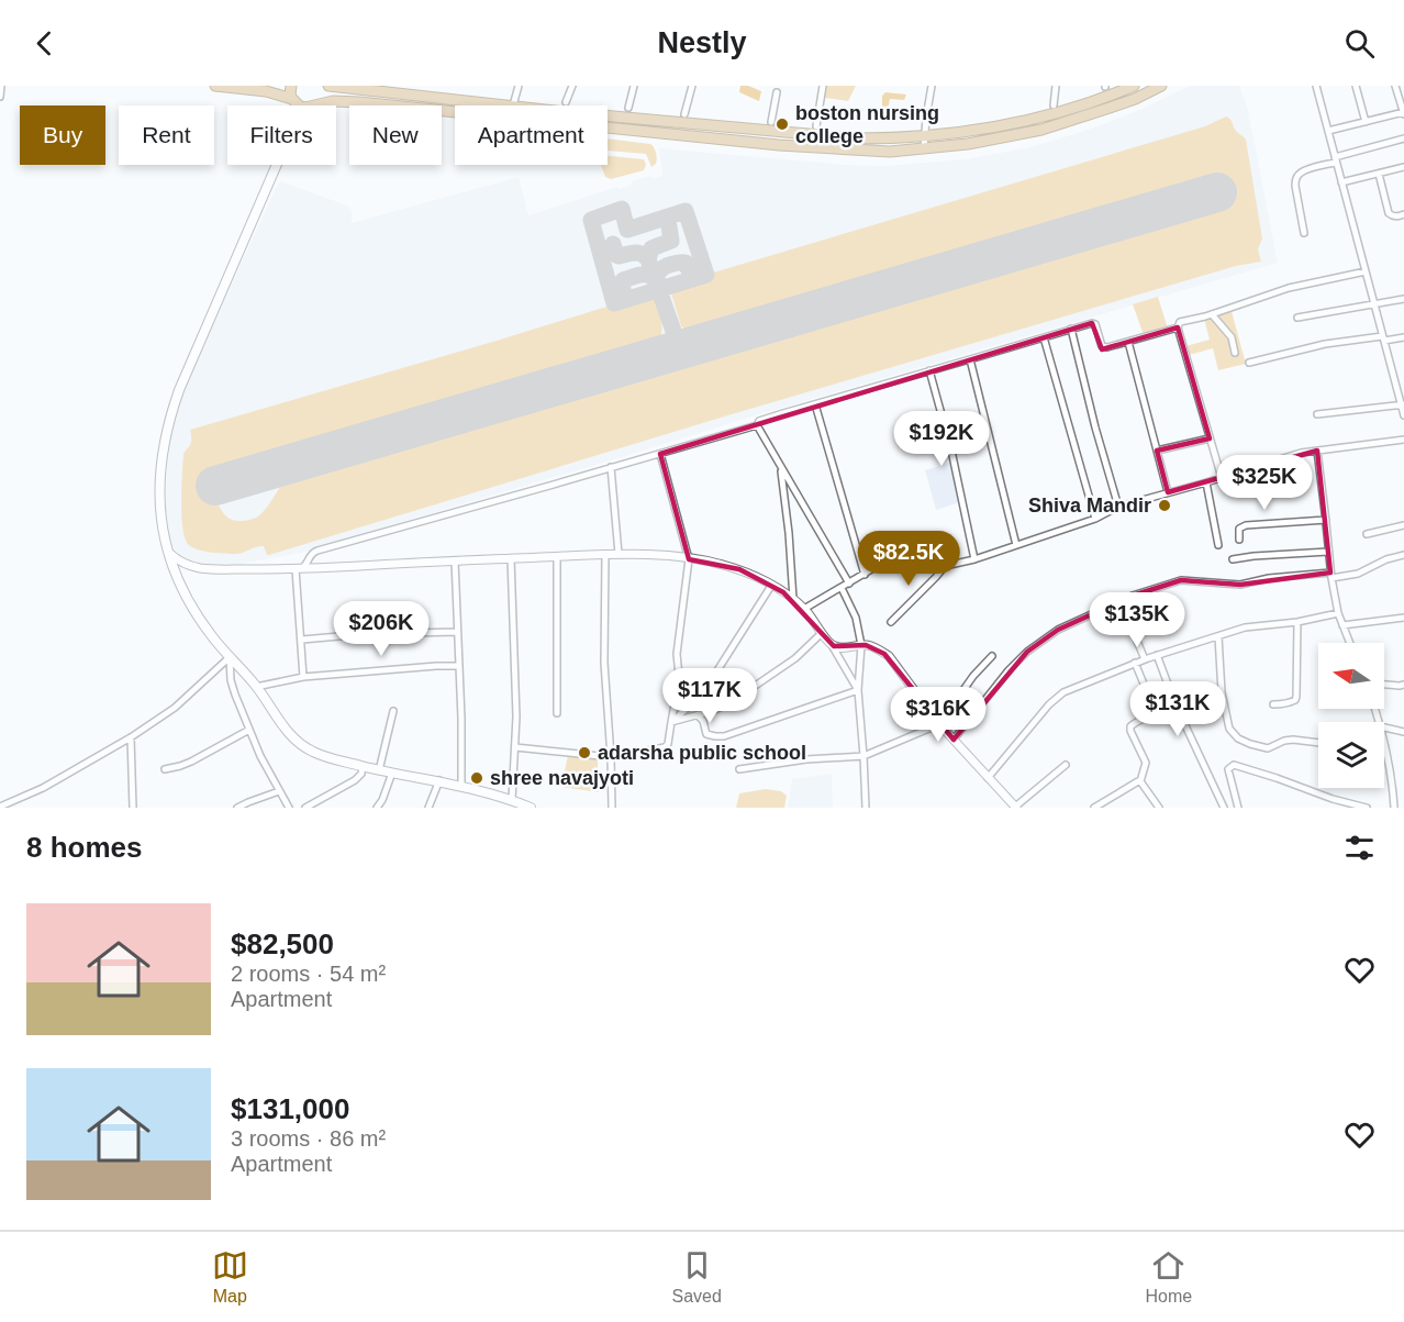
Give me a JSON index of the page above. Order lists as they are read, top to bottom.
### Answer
{
  "places": [
    "boston nursing college",
    "Shiva Mandir",
    "adarsha public school",
    "shree navajyoti"
  ],
  "north": "left",
  "page": {
    "header": "Nestly",
    "chip": [
      "Buy",
      "Rent",
      "Filters",
      "New",
      "Apartment"
    ],
    "price": [
      "$192K",
      "$325K",
      "$82.5K",
      "$135K",
      "$206K",
      "$117K",
      "$131K",
      "$316K"
    ],
    "heading": "8 homes",
    "list": [
      {
        "name": "$82,500",
        "note": "2 rooms · 54 m² · Apartment"
      },
      {
        "name": "$131,000",
        "note": "3 rooms · 86 m² · Apartment"
      }
    ],
    "tabs": ["Map", "Saved", "Home"]
  }
}
